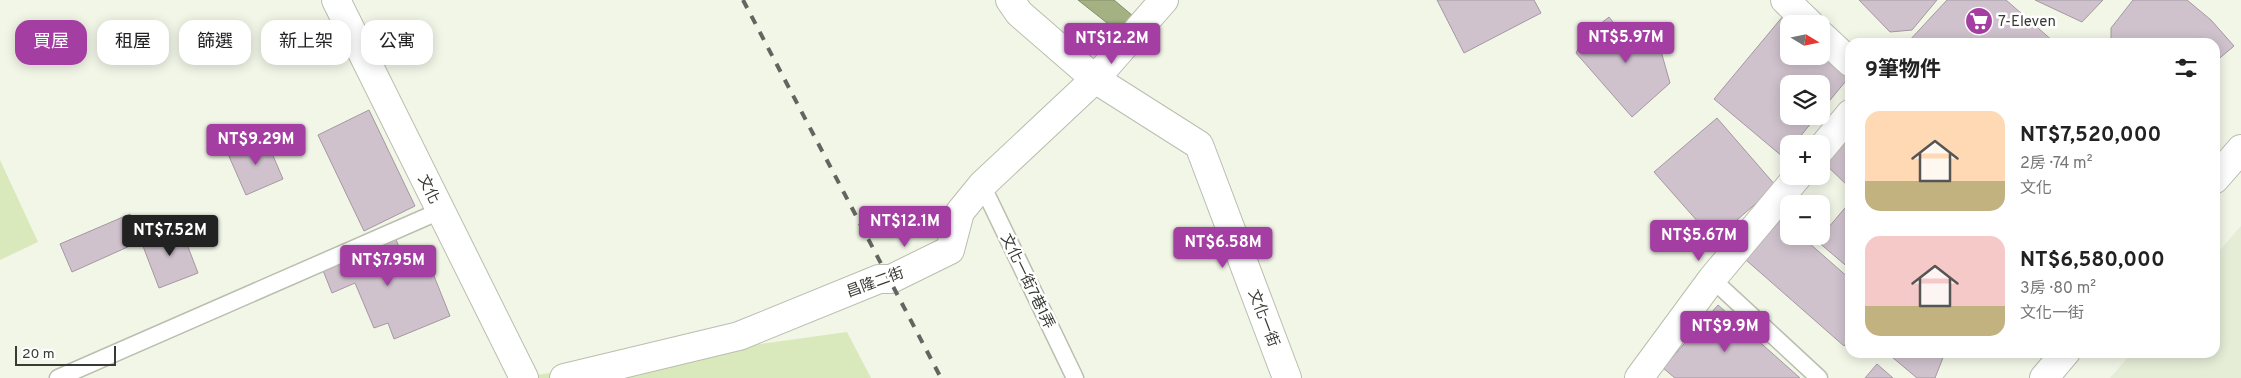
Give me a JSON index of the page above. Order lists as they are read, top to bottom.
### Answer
{
  "streets": {
    "street": ["文化", "昌隆二街", "文化一街"],
    "lane": ["文化一街7巷1弄"]
  },
  "crossings": [
    ["文化一街7巷1弄", "昌隆二街"],
    ["昌隆二街", "文化一街"]
  ],
  "places": {
    "supermarket": ["7-Eleven"]
  },
  "scale_bar": "20 m",
  "north": "right",
  "page": {
    "map_buttons": ["+", "−"],
    "chip": [
      "買屋",
      "租屋",
      "篩選",
      "新上架",
      "公寓"
    ],
    "price": [
      "NT$5.97M",
      "NT$12.2M",
      "NT$9.29M",
      "NT$12.1M",
      "NT$7.52M",
      "NT$5.67M",
      "NT$6.58M",
      "NT$7.95M",
      "NT$9.9M"
    ],
    "heading": "9筆物件",
    "list": [
      {
        "name": "NT$7,520,000",
        "note": "2房 · 74 m² · 文化"
      },
      {
        "name": "NT$6,580,000",
        "note": "3房 · 80 m² · 文化一街"
      }
    ],
    "scale": "20 m"
  }
}
